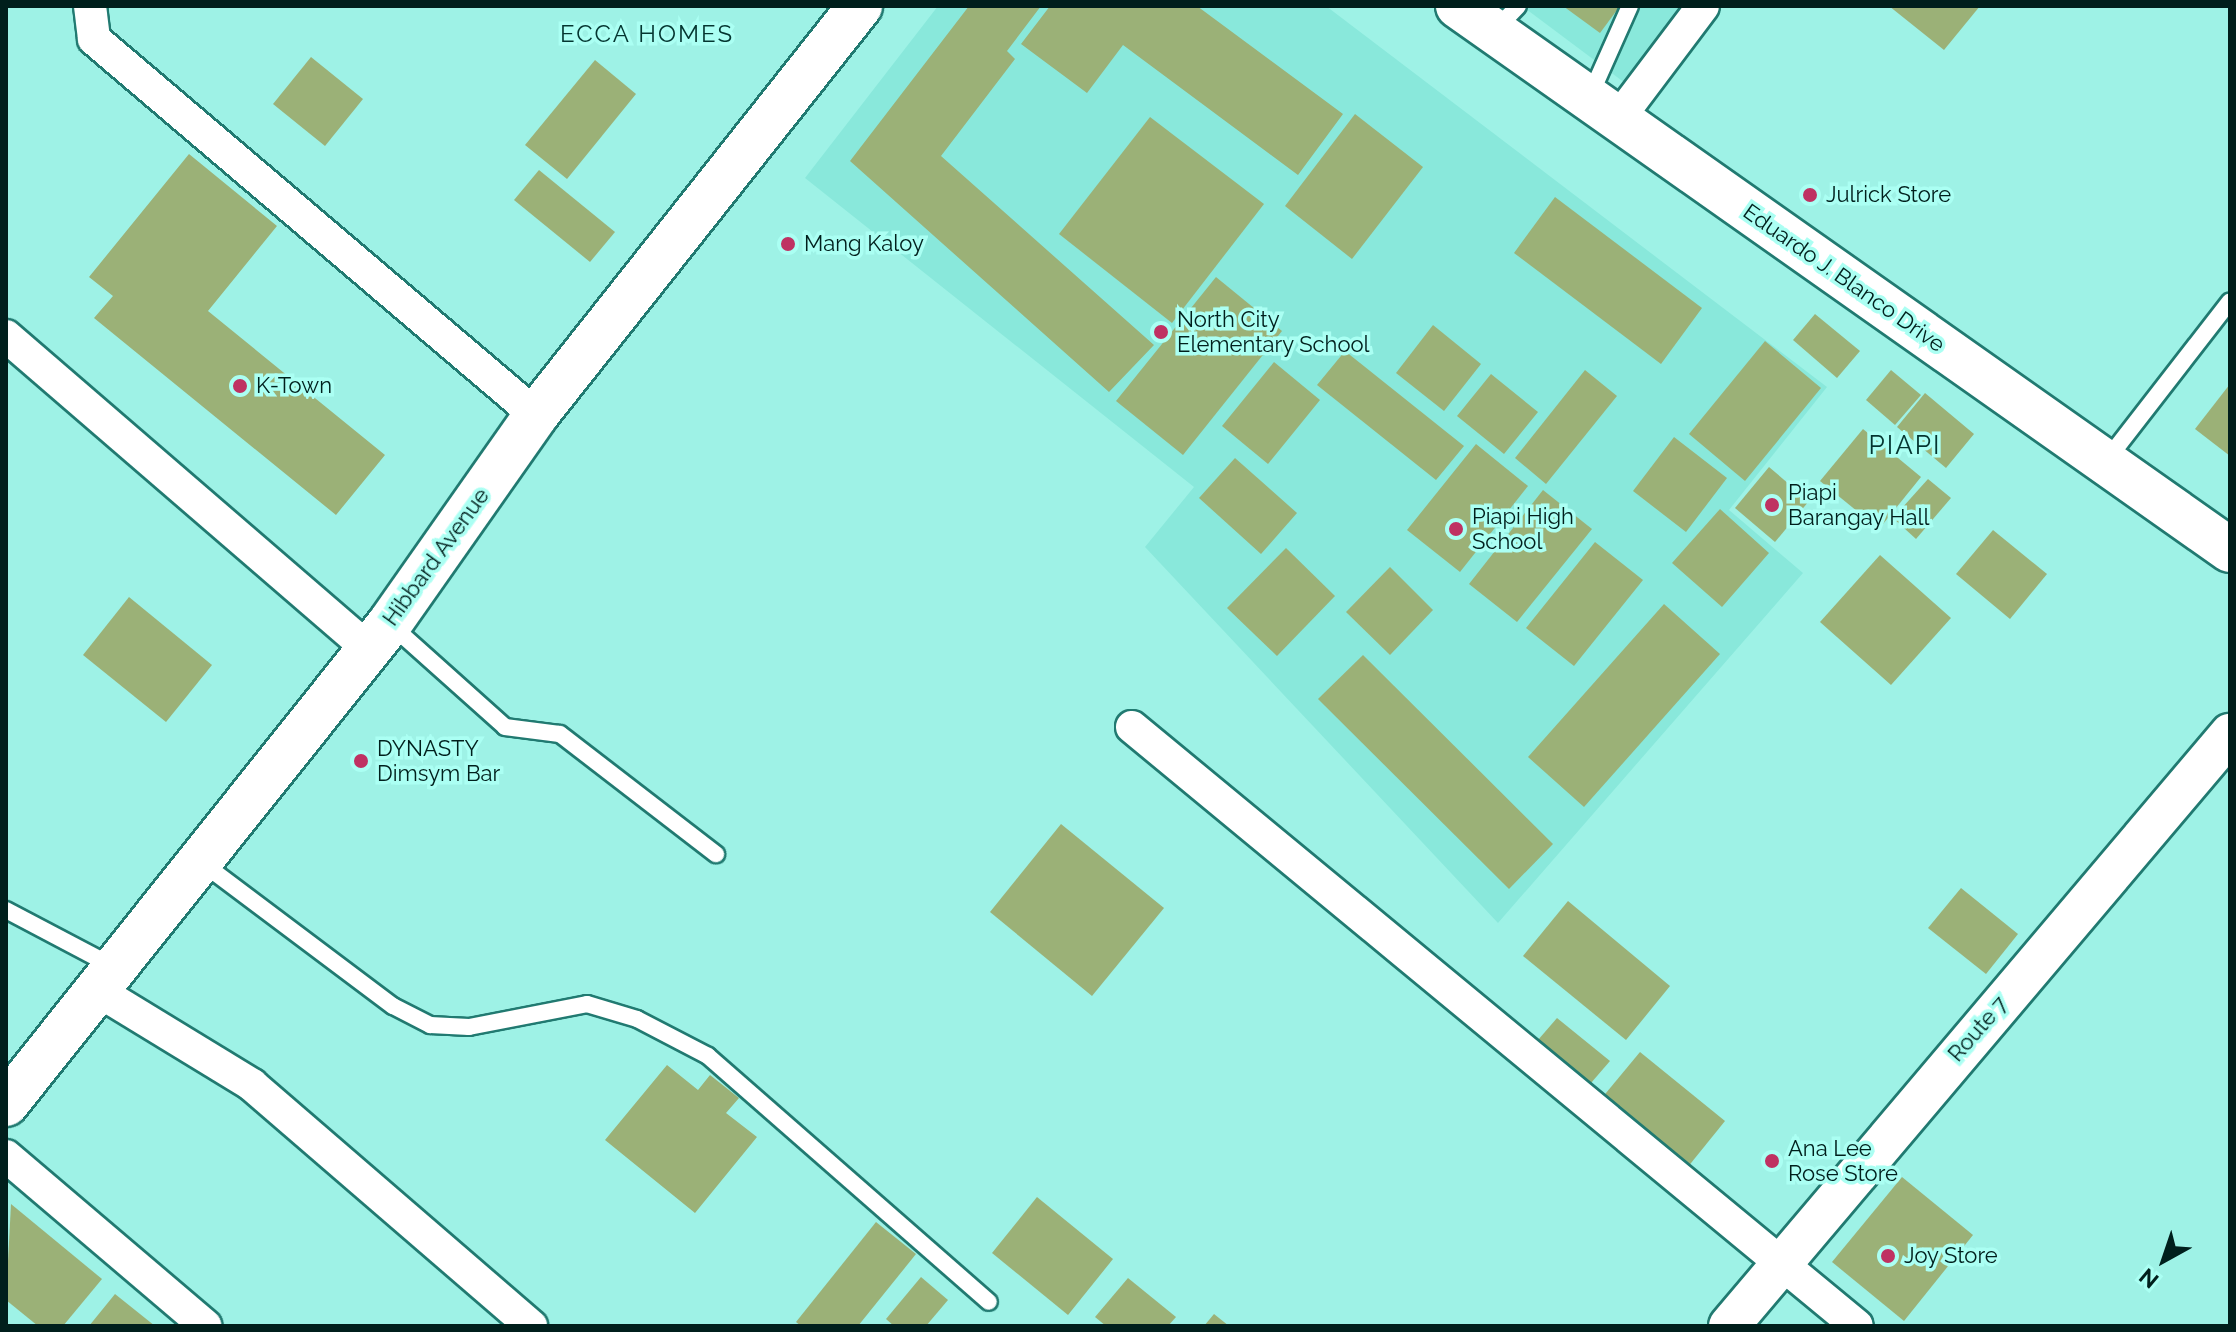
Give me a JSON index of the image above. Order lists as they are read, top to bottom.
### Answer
{
  "streets": {
    "main road": ["Eduardo J. Blanco Drive", "Hibbard Avenue"],
    "street": ["Route 7"]
  },
  "districts": ["ECCA HOMES", "PIAPI"],
  "places": [
    "Julrick Store",
    "Mang Kaloy",
    "North City Elementary School",
    "K-Town",
    "Piapi Barangay Hall",
    "Piapi High School",
    "DYNASTY Dimsym Bar",
    "Ana Lee Rose Store",
    "Joy Store"
  ],
  "north": "bottom left"
}
